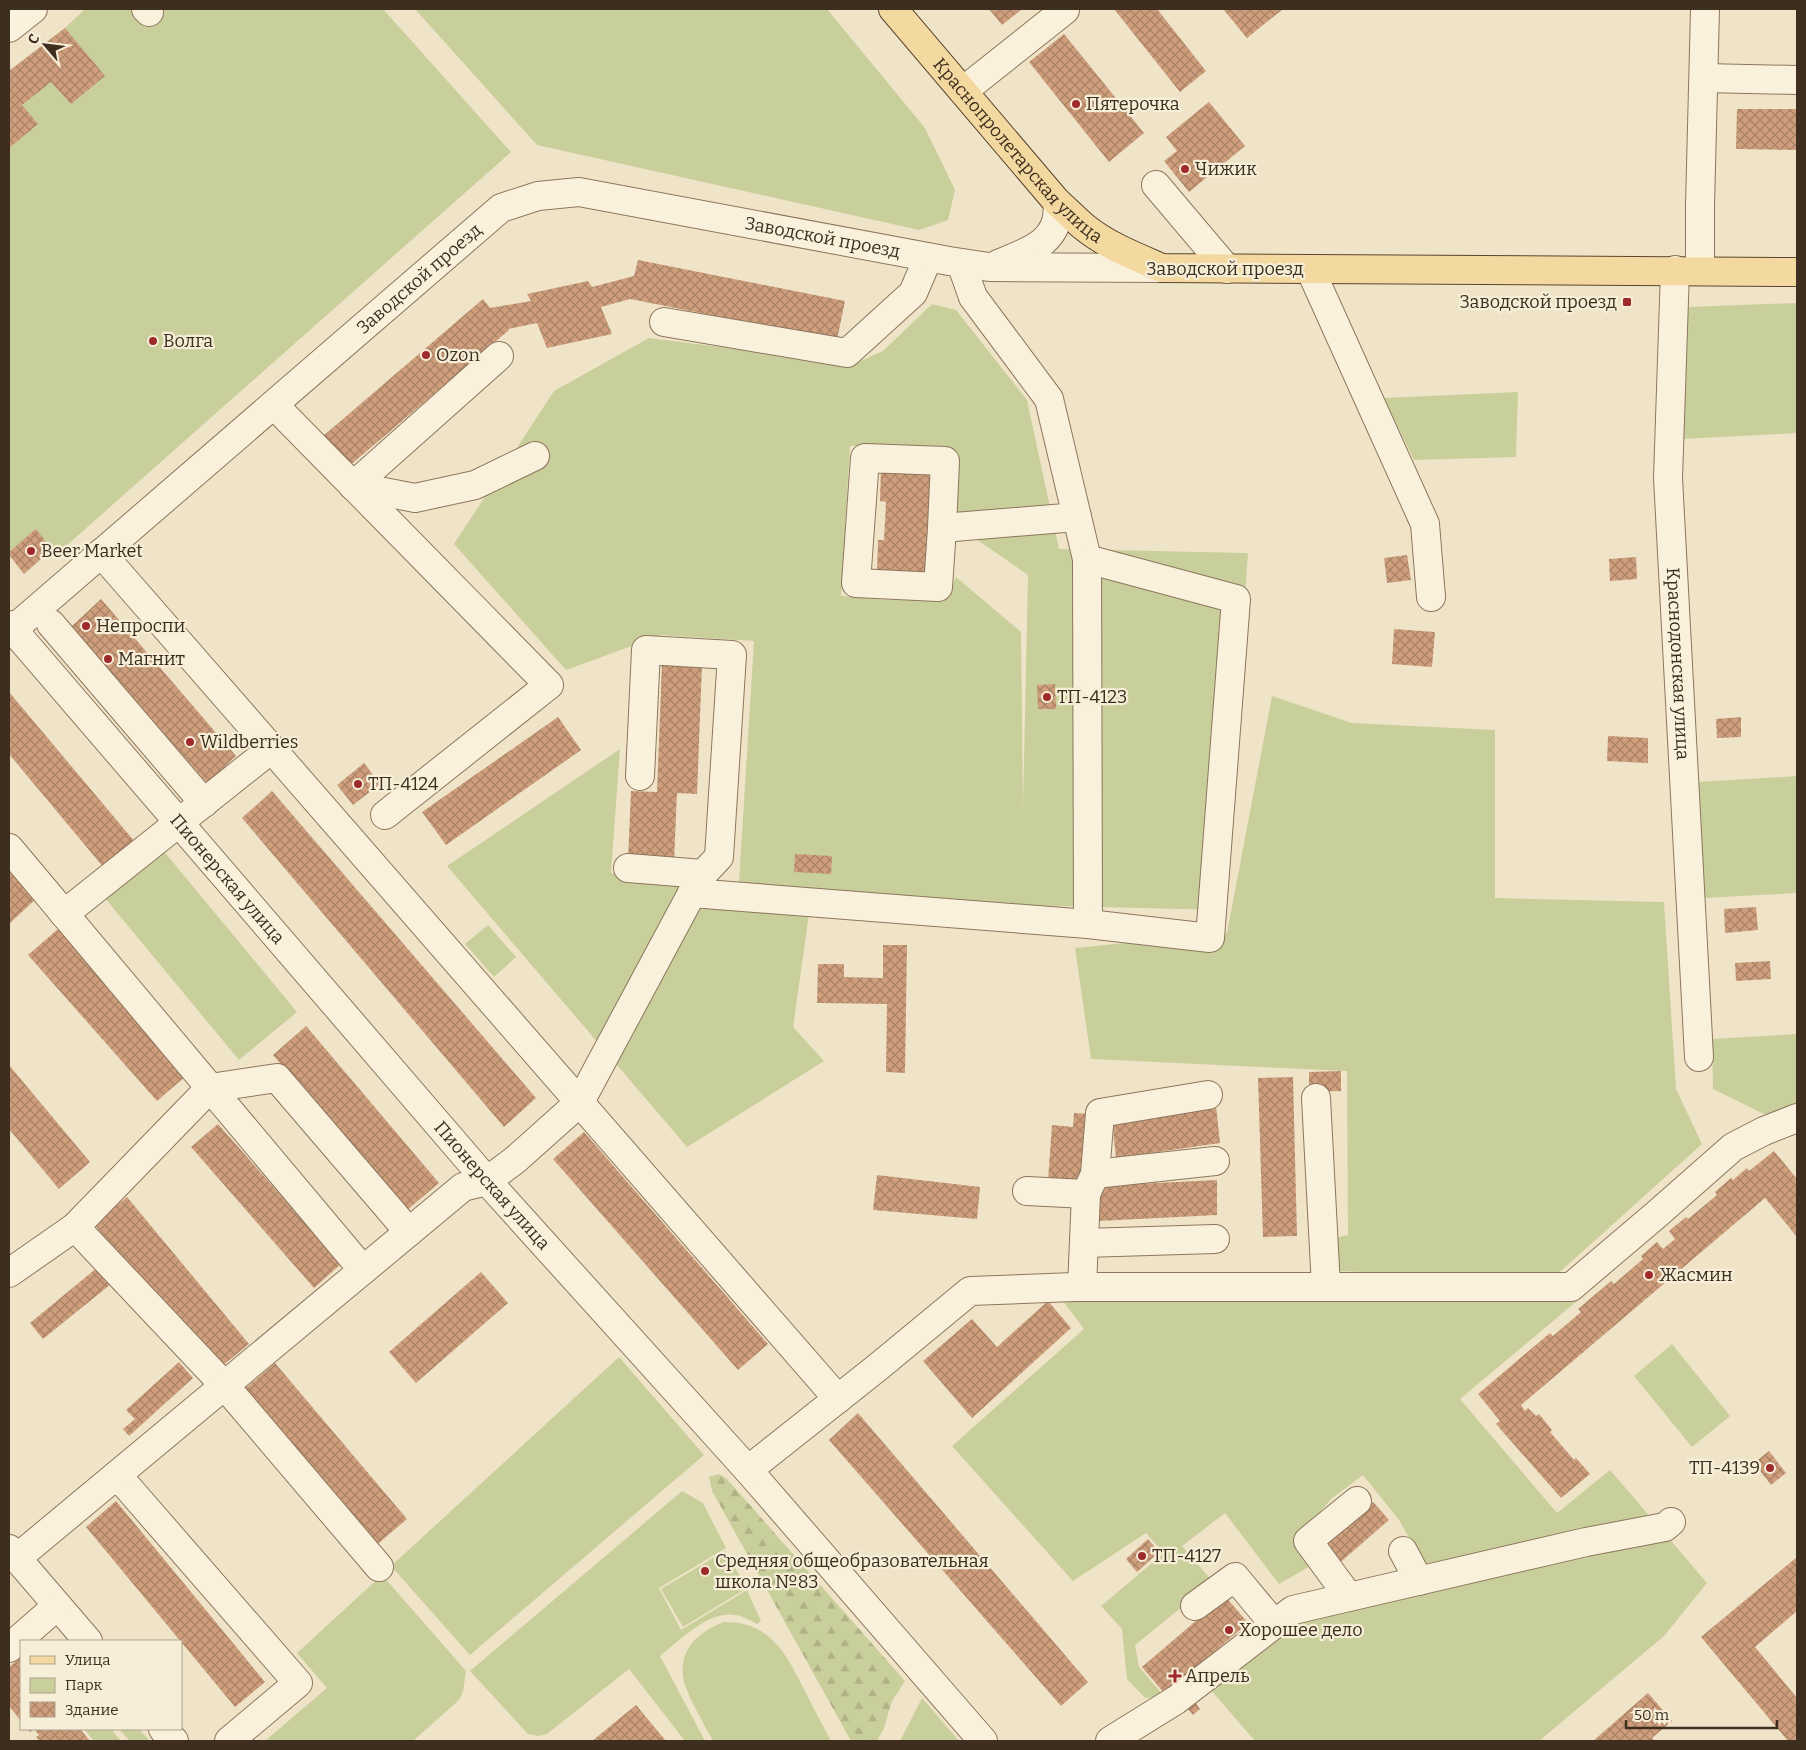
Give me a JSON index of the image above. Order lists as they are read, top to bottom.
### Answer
{
  "streets": {
    "main road": ["Краснопролетарская улица", "Заводской проезд"],
    "street": ["Краснодонская улица", "Пионерская улица"]
  },
  "crossings": [
    ["Краснопролетарская улица", "Заводской проезд"],
    ["Заводской проезд", "Краснодонская улица"],
    ["Заводской проезд", "Пионерская улица"]
  ],
  "places": {
    "other": [
      "Пятерочка",
      "Чижик",
      "Волга",
      "Ozon",
      "Beer Market",
      "Непроспи",
      "Магнит",
      "ТП-4123",
      "Wildberries",
      "ТП-4124",
      "Жасмин",
      "ТП-4139",
      "ТП-4127",
      "Средняя общеобразовательная школа №83",
      "Хорошее дело"
    ],
    "transit": ["Заводской проезд"],
    "health": ["Апрель"]
  },
  "legend": ["Улица", "Парк", "Здание"],
  "scale_bar": "50 m",
  "north": "top left"
}
